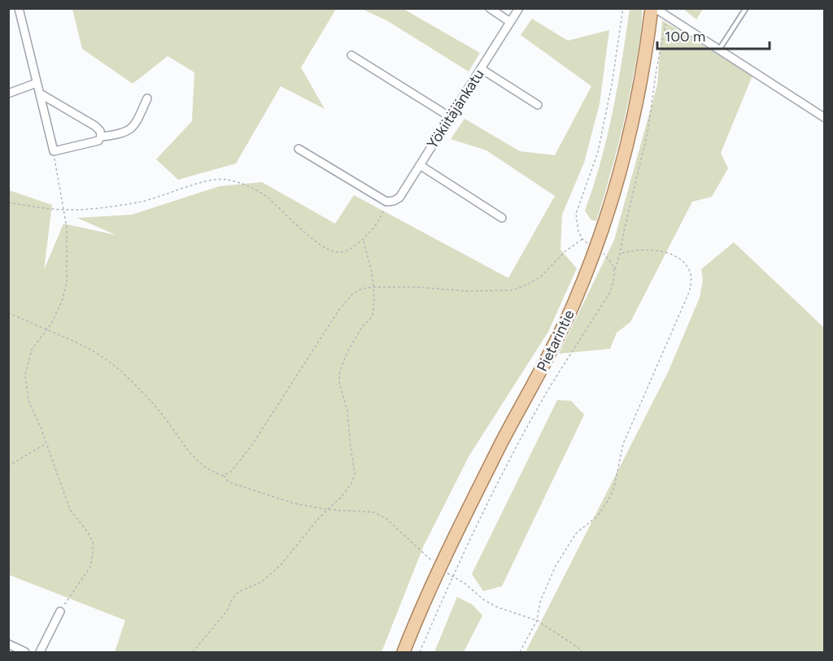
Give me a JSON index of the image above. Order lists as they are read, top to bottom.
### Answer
{
  "streets": {
    "main road": ["Pietarintie"],
    "street": ["Yökiitäjänkatu"]
  },
  "scale_bar": "100 m"
}
